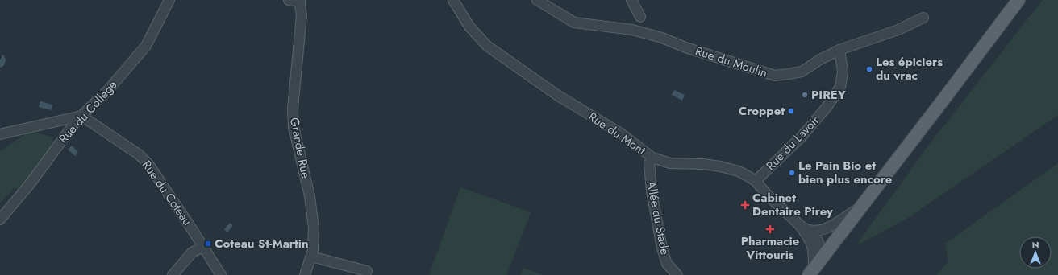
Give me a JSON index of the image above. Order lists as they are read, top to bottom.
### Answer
{
  "streets": {
    "street": [
      "Rue du Moulin",
      "Rue du Collège",
      "Rue du Mont",
      "Rue du Lavoir",
      "Grande Rue",
      "Rue du Coteau",
      "Allée du Stade"
    ]
  },
  "crossings": [
    ["Rue du Moulin", "Rue du Lavoir"],
    ["Rue du Collège", "Rue du Coteau"],
    ["Rue du Mont", "Rue du Lavoir"],
    ["Rue du Mont", "Allée du Stade"]
  ],
  "places": {
    "other": [
      "Les épiciers du vrac",
      "PIREY",
      "Croppet",
      "Le Pain Bio et bien plus encore"
    ],
    "health": ["Cabinet Dentaire Pirey", "Pharmacie Vittouris"],
    "transit": ["Coteau St-Martin"]
  },
  "north": "top"
}
